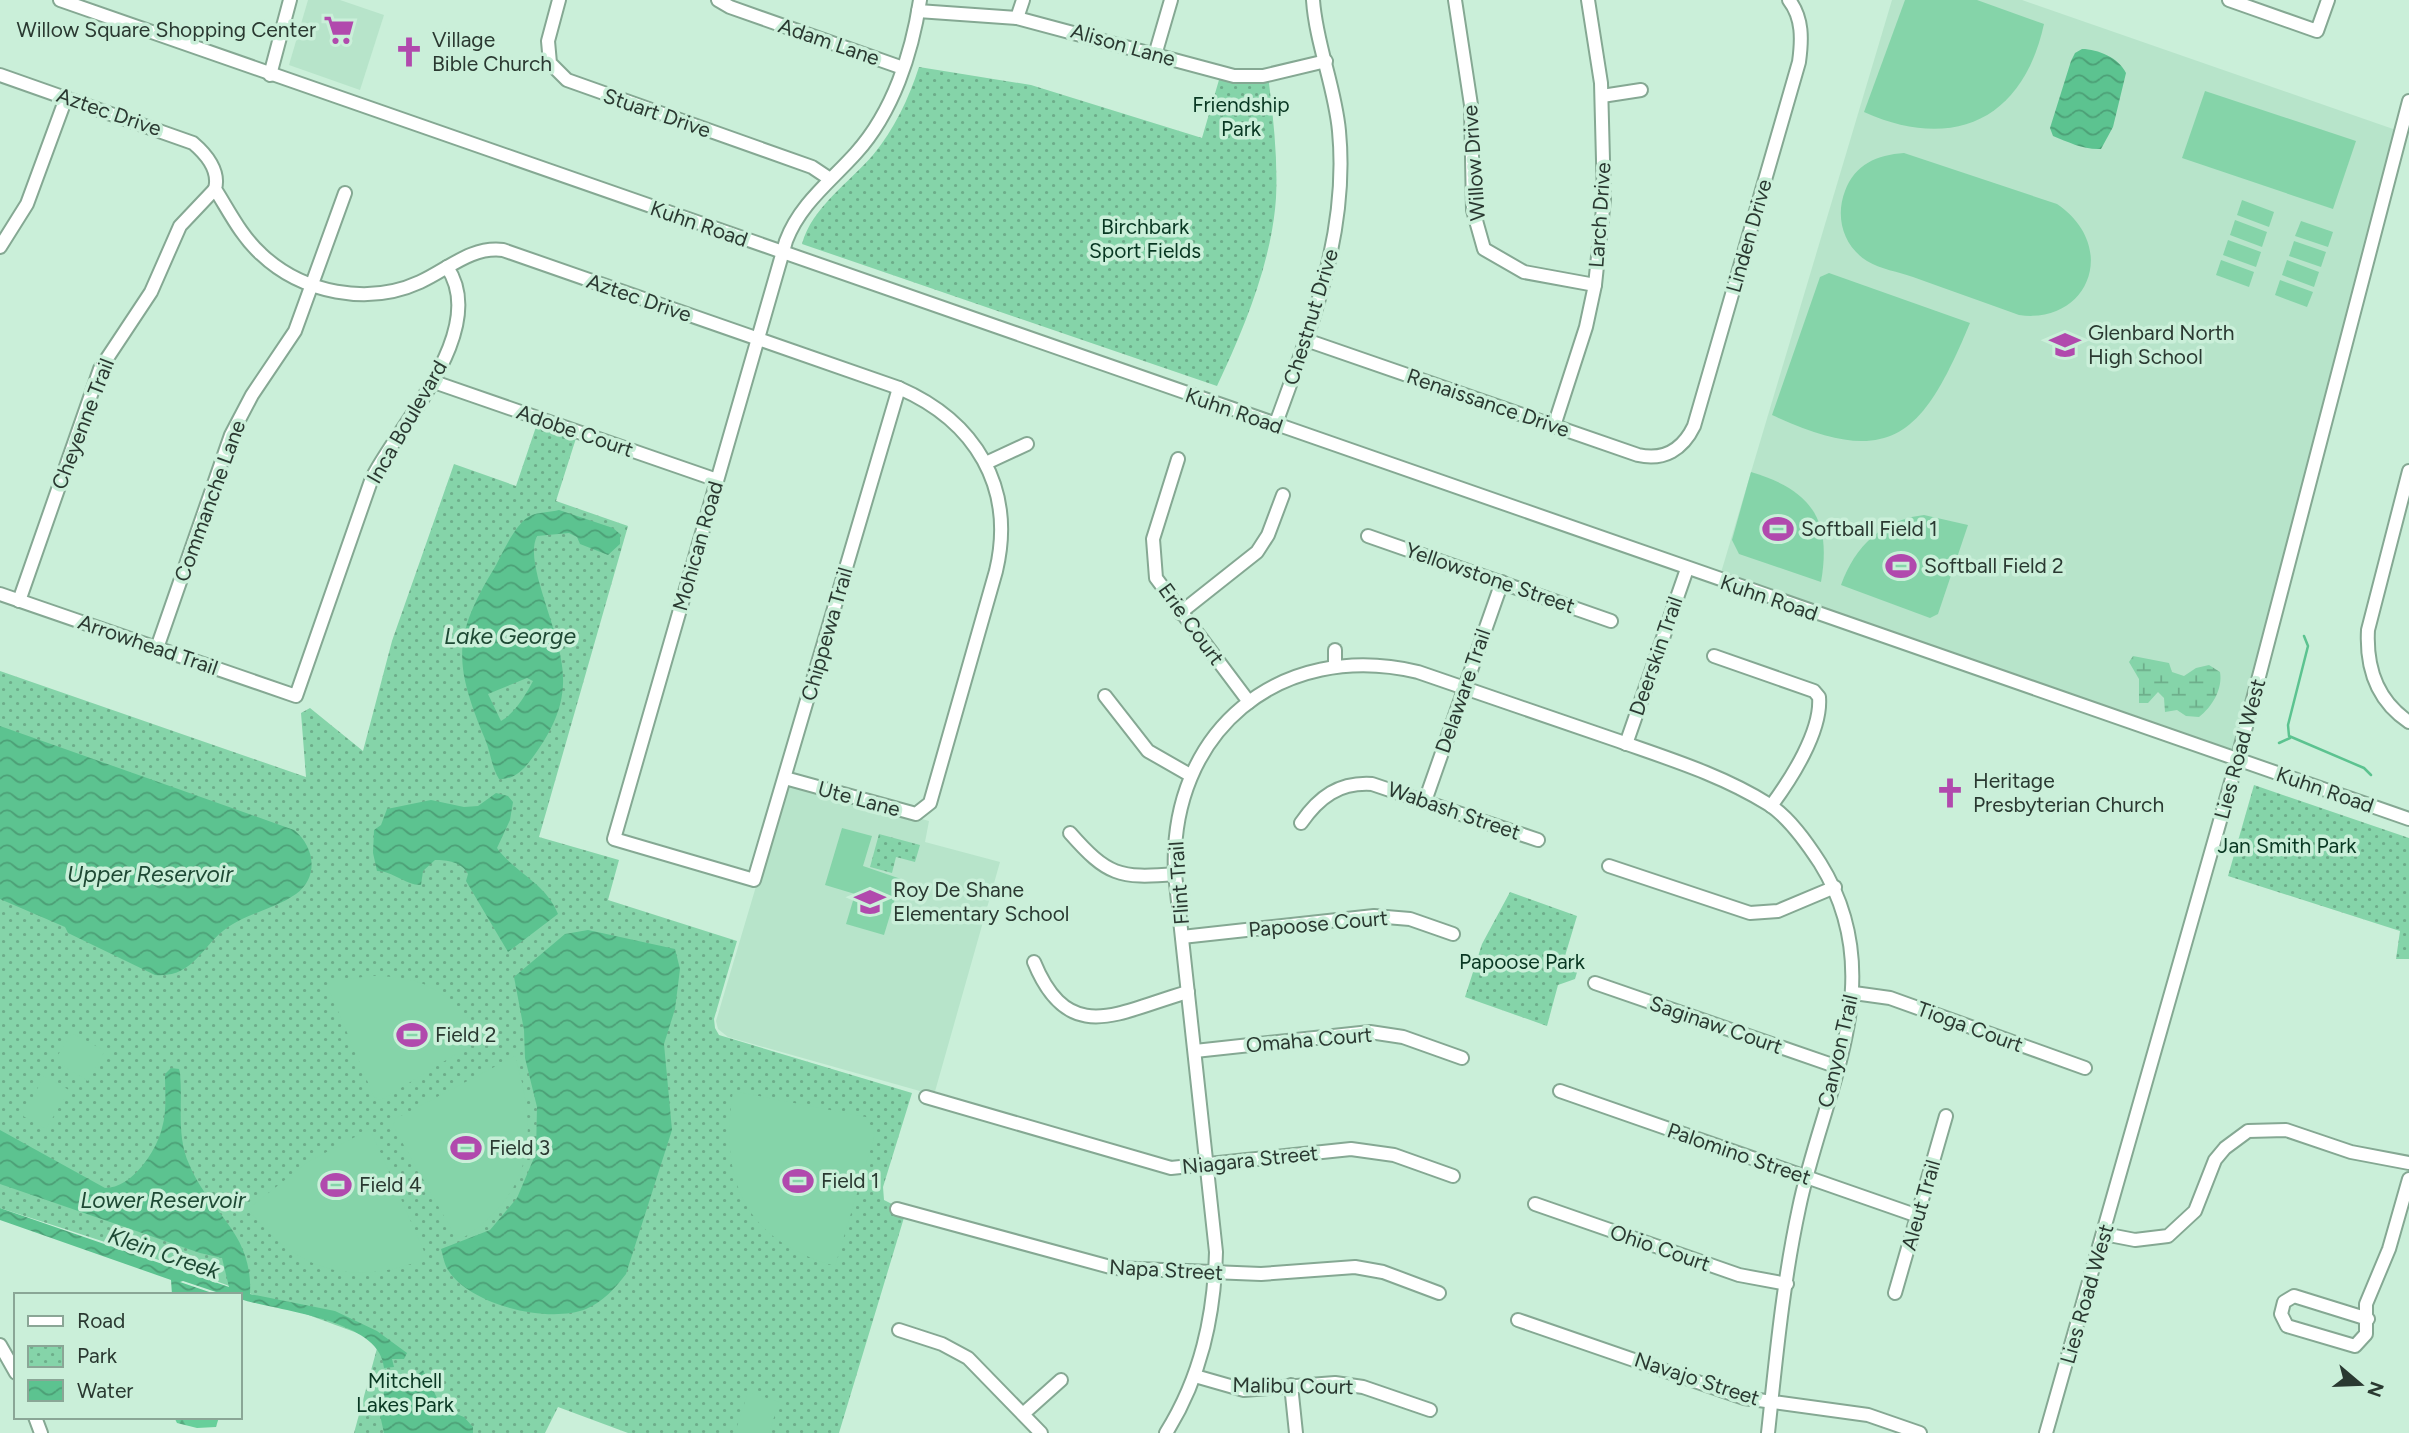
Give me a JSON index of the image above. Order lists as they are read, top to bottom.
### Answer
{
  "streets": {
    "street": [
      "Adam Lane",
      "Alison Lane",
      "Aztec Drive",
      "Stuart Drive",
      "Willow Drive",
      "Larch Drive",
      "Kuhn Road",
      "Linden Drive",
      "Chestnut Drive",
      "Renaissance Drive",
      "Inca Boulevard",
      "Cheyenne Trail",
      "Adobe Court",
      "Commanche Lane",
      "Mohican Road",
      "Yellowstone Street",
      "Erie Court",
      "Chippewa Trail",
      "Arrowhead Trail",
      "Deerskin Trail",
      "Delaware Trail",
      "Lies Road West",
      "Ute Lane",
      "Wabash Street",
      "Flint Trail",
      "Papoose Court",
      "Saginaw Court",
      "Tioga Court",
      "Omaha Court",
      "Canyon Trail",
      "Palomino Street",
      "Niagara Street",
      "Aleut Trail",
      "Ohio Court",
      "Napa Street",
      "Navajo Street",
      "Malibu Court"
    ]
  },
  "crossings": [
    ["Adam Lane", "Mohican Road"],
    ["Alison Lane", "Chestnut Drive"],
    ["Alison Lane", "Mohican Road"],
    ["Aztec Drive", "Inca Boulevard"],
    ["Aztec Drive", "Cheyenne Trail"],
    ["Aztec Drive", "Commanche Lane"],
    ["Aztec Drive", "Mohican Road"],
    ["Aztec Drive", "Chippewa Trail"],
    ["Aztec Drive", "Ute Lane"],
    ["Stuart Drive", "Mohican Road"],
    ["Willow Drive", "Larch Drive"],
    ["Larch Drive", "Renaissance Drive"],
    ["Kuhn Road", "Chestnut Drive"],
    ["Kuhn Road", "Mohican Road"],
    ["Kuhn Road", "Deerskin Trail"],
    ["Kuhn Road", "Lies Road West"],
    ["Linden Drive", "Renaissance Drive"],
    ["Chestnut Drive", "Renaissance Drive"],
    ["Inca Boulevard", "Adobe Court"],
    ["Inca Boulevard", "Arrowhead Trail"],
    ["Cheyenne Trail", "Arrowhead Trail"],
    ["Adobe Court", "Mohican Road"],
    ["Commanche Lane", "Arrowhead Trail"],
    ["Mohican Road", "Chippewa Trail"],
    ["Yellowstone Street", "Delaware Trail"],
    ["Erie Court", "Flint Trail"],
    ["Chippewa Trail", "Ute Lane"],
    ["Deerskin Trail", "Flint Trail"],
    ["Deerskin Trail", "Canyon Trail"],
    ["Delaware Trail", "Wabash Street"],
    ["Delaware Trail", "Flint Trail"],
    ["Flint Trail", "Papoose Court"],
    ["Flint Trail", "Omaha Court"],
    ["Flint Trail", "Canyon Trail"],
    ["Flint Trail", "Niagara Street"],
    ["Flint Trail", "Napa Street"],
    ["Flint Trail", "Malibu Court"],
    ["Saginaw Court", "Canyon Trail"],
    ["Tioga Court", "Canyon Trail"],
    ["Canyon Trail", "Palomino Street"],
    ["Canyon Trail", "Ohio Court"],
    ["Canyon Trail", "Navajo Street"],
    ["Palomino Street", "Aleut Trail"]
  ],
  "water": [
    "Lake George",
    "Upper Reservoir",
    "Lower Reservoir",
    "Klein Creek"
  ],
  "parks": [
    "Friendship Park",
    "Birchbark Sport Fields",
    "Jan Smith Park",
    "Papoose Park",
    "Mitchell Lakes Park"
  ],
  "places": {
    "supermarket": ["Willow Square Shopping Center"],
    "church": ["Village Bible Church", "Heritage Presbyterian Church"],
    "school or university": ["Glenbard North High School", "Roy De Shane Elementary School"],
    "sports": [
      "Softball Field 1",
      "Softball Field 2",
      "Field 2",
      "Field 3",
      "Field 1",
      "Field 4"
    ]
  },
  "legend": ["Road", "Park", "Water"],
  "north": "right"
}
